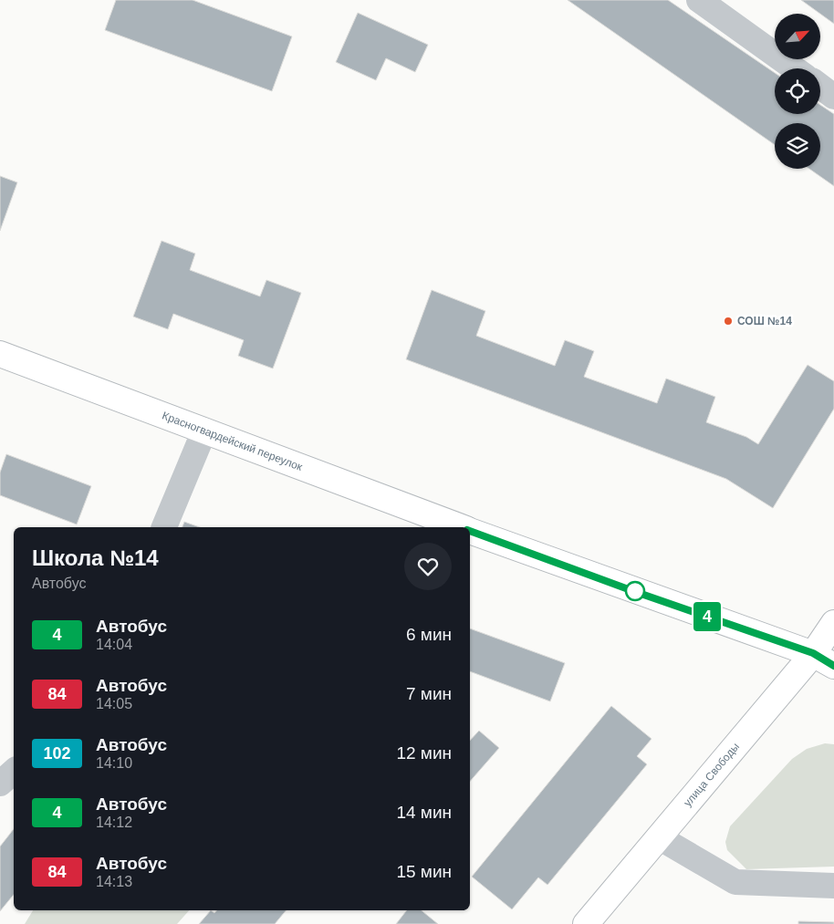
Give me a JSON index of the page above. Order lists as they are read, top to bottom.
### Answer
{
  "streets": {
    "main road": ["Красногвардейский переулок", "улица Свободы"]
  },
  "crossings": [
    ["Красногвардейский переулок", "улица Свободы"]
  ],
  "places": ["СОШ №14"],
  "lines": ["bus line 4"],
  "north": "top right",
  "page": {
    "on_map": "4",
    "heading": ["Школа №14", "Автобус"],
    "list": [
      {
        "mark": "4",
        "name": "Автобус",
        "note": "14:04",
        "value": "6 мин"
      },
      {
        "mark": "84",
        "name": "Автобус",
        "note": "14:05",
        "value": "7 мин"
      },
      {
        "mark": "102",
        "name": "Автобус",
        "note": "14:10",
        "value": "12 мин"
      },
      {
        "mark": "4",
        "name": "Автобус",
        "note": "14:12",
        "value": "14 мин"
      },
      {
        "mark": "84",
        "name": "Автобус",
        "note": "14:13",
        "value": "15 мин"
      }
    ]
  }
}
